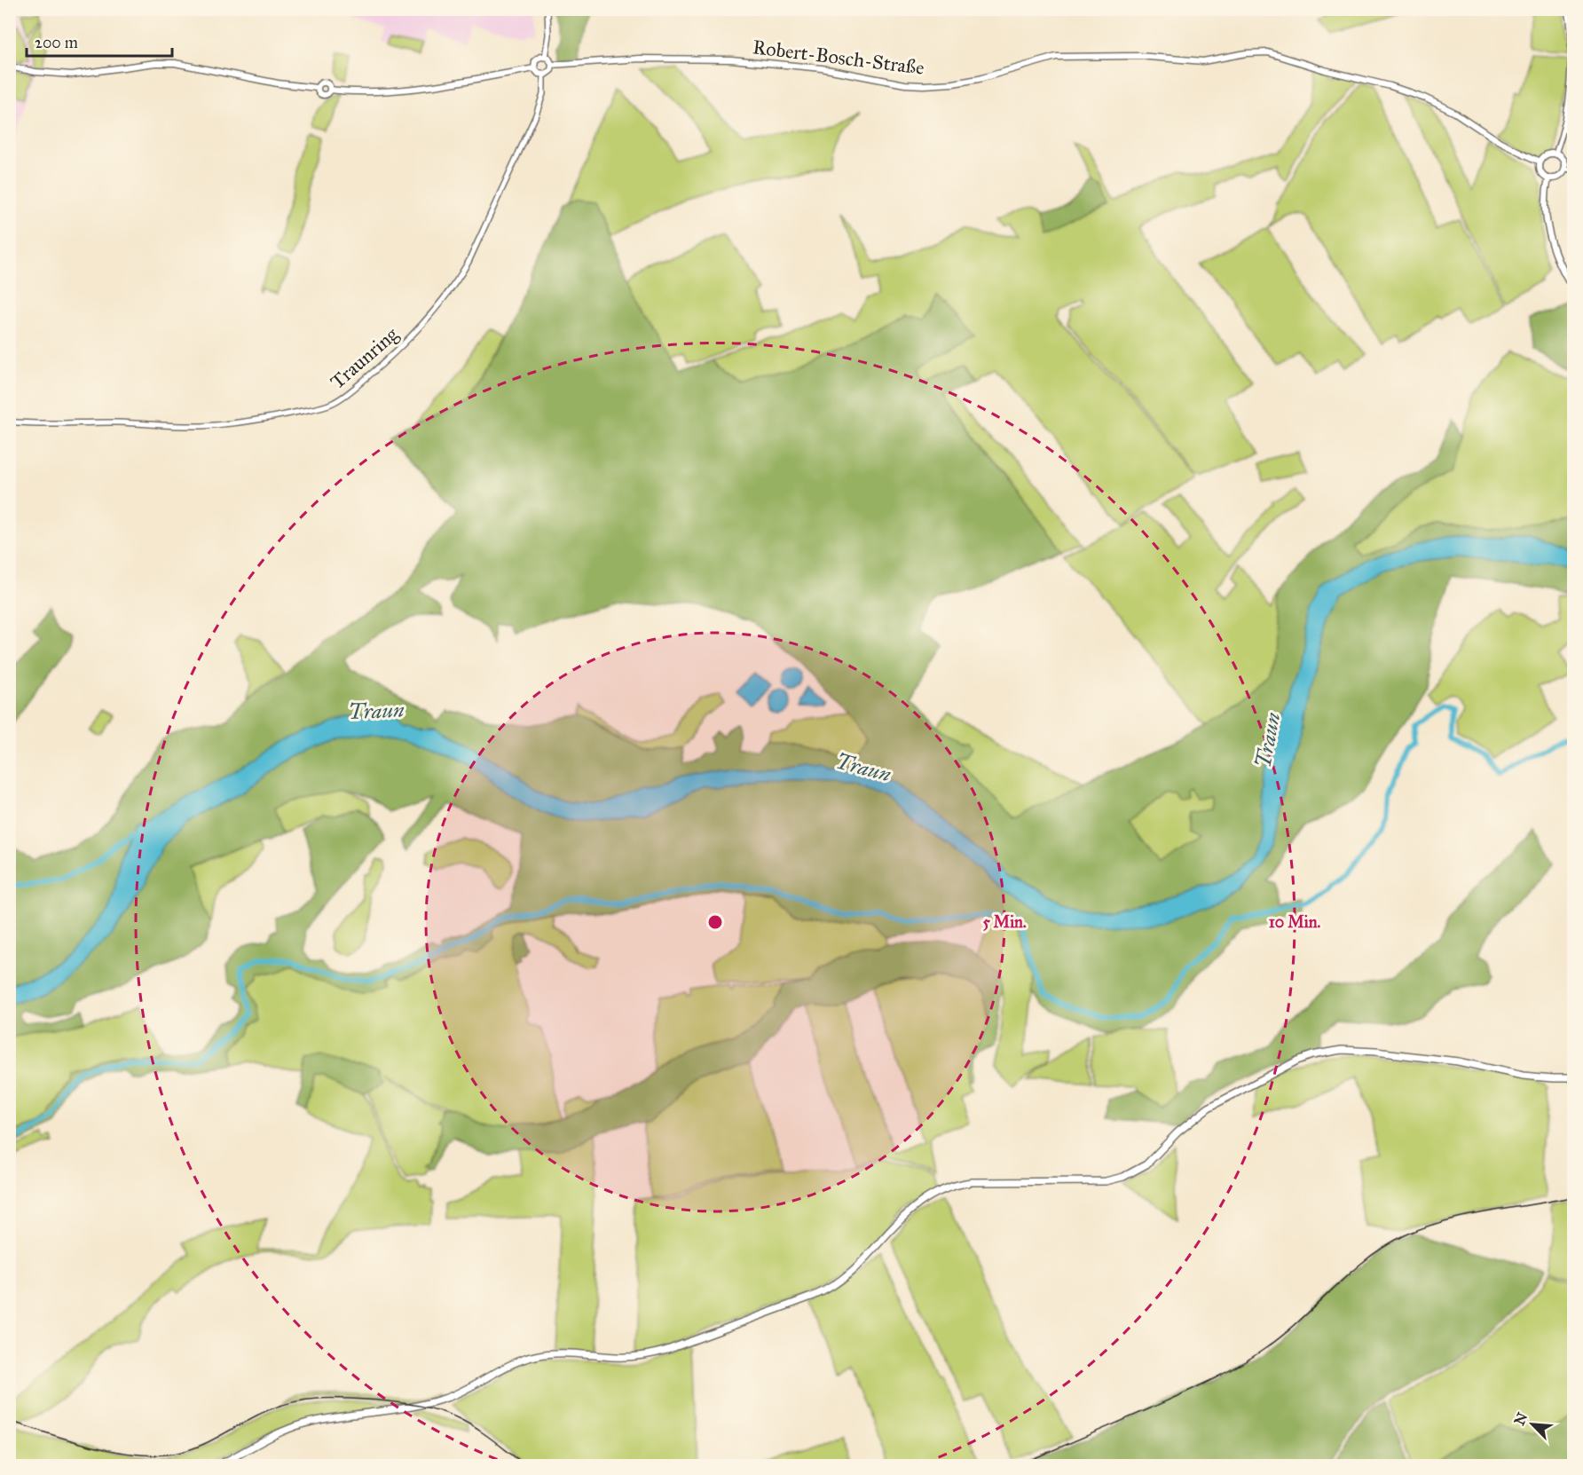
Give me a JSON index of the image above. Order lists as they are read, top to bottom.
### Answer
{
  "streets": {
    "main road": ["Robert-Bosch-Straße"],
    "street": ["Traunring"]
  },
  "crossings": [
    ["Robert-Bosch-Straße", "Traunring"]
  ],
  "water": ["Traun"],
  "scale_bar": "200 m",
  "north": "top left",
  "rings": ["5 Min.", "10 Min."]
}
